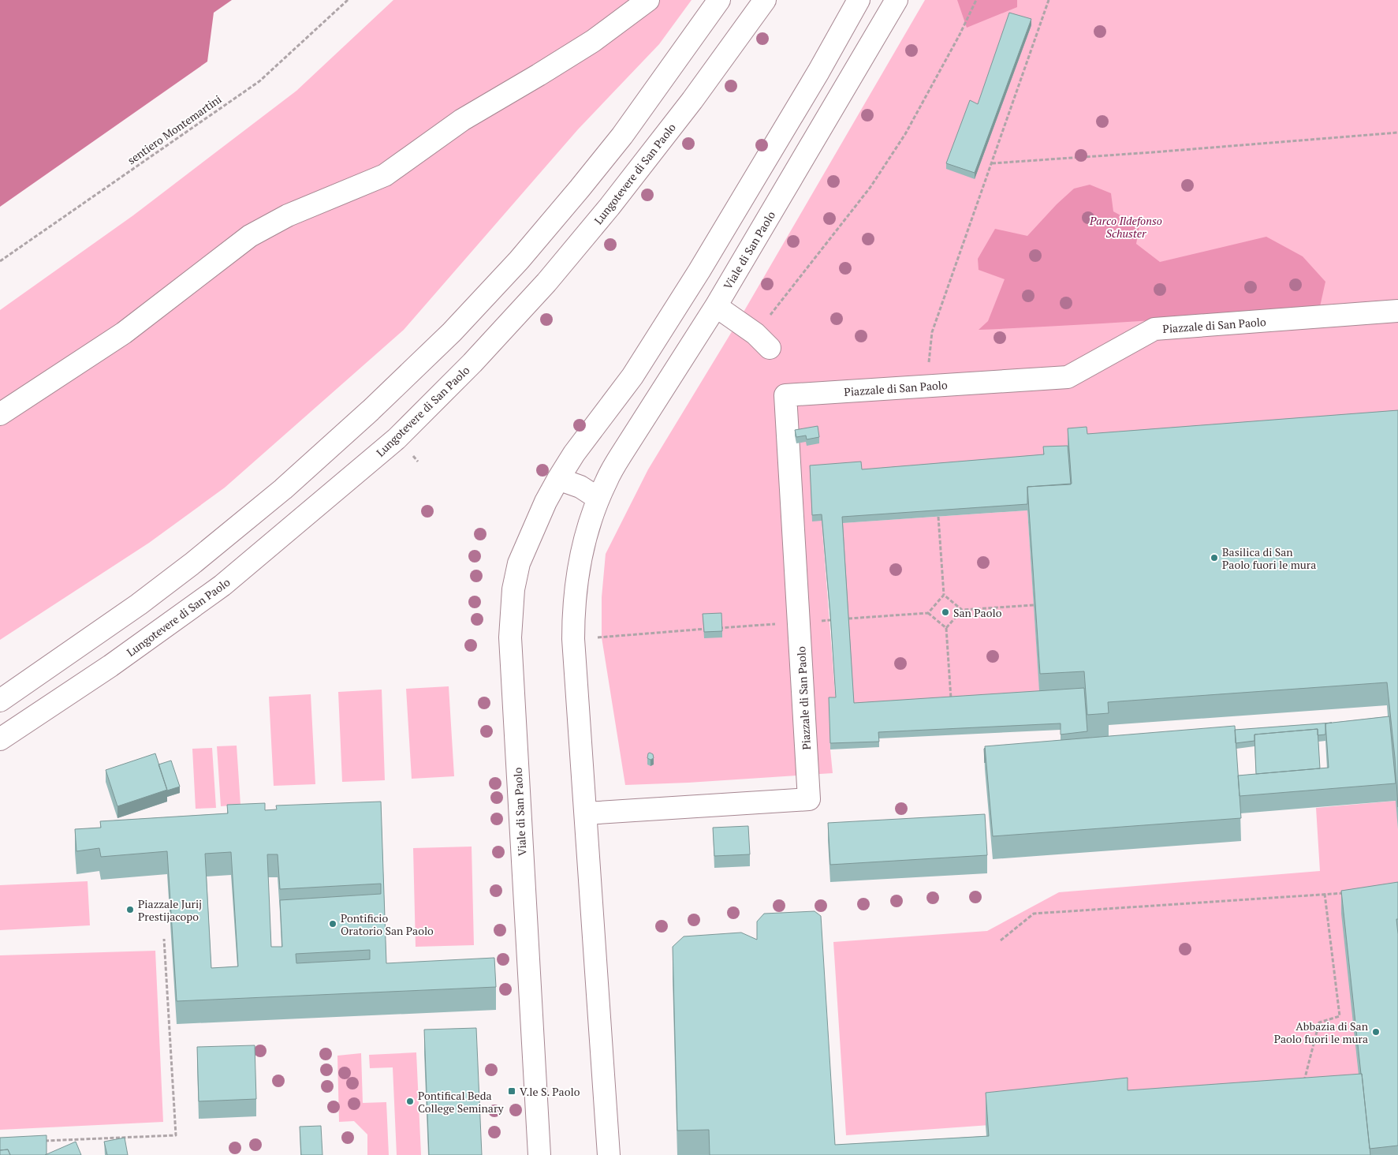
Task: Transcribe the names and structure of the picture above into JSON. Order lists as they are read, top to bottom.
{
  "streets": {
    "street": ["Lungotevere di San Paolo", "Viale di San Paolo", "Piazzale di San Paolo"],
    "path": ["sentiero Montemartini"]
  },
  "crossings": [
    ["Viale di San Paolo", "Piazzale di San Paolo"]
  ],
  "parks": ["Parco Ildefonso Schuster"],
  "places": {
    "other": [
      "Basilica di San Paolo fuori le mura",
      "San Paolo",
      "Piazzale Jurij Prestijacopo",
      "Pontificio Oratorio San Paolo",
      "Abbazia di San Paolo fuori le mura",
      "Pontifical Beda College Seminary"
    ],
    "transit": ["V.le S. Paolo"]
  }
}
